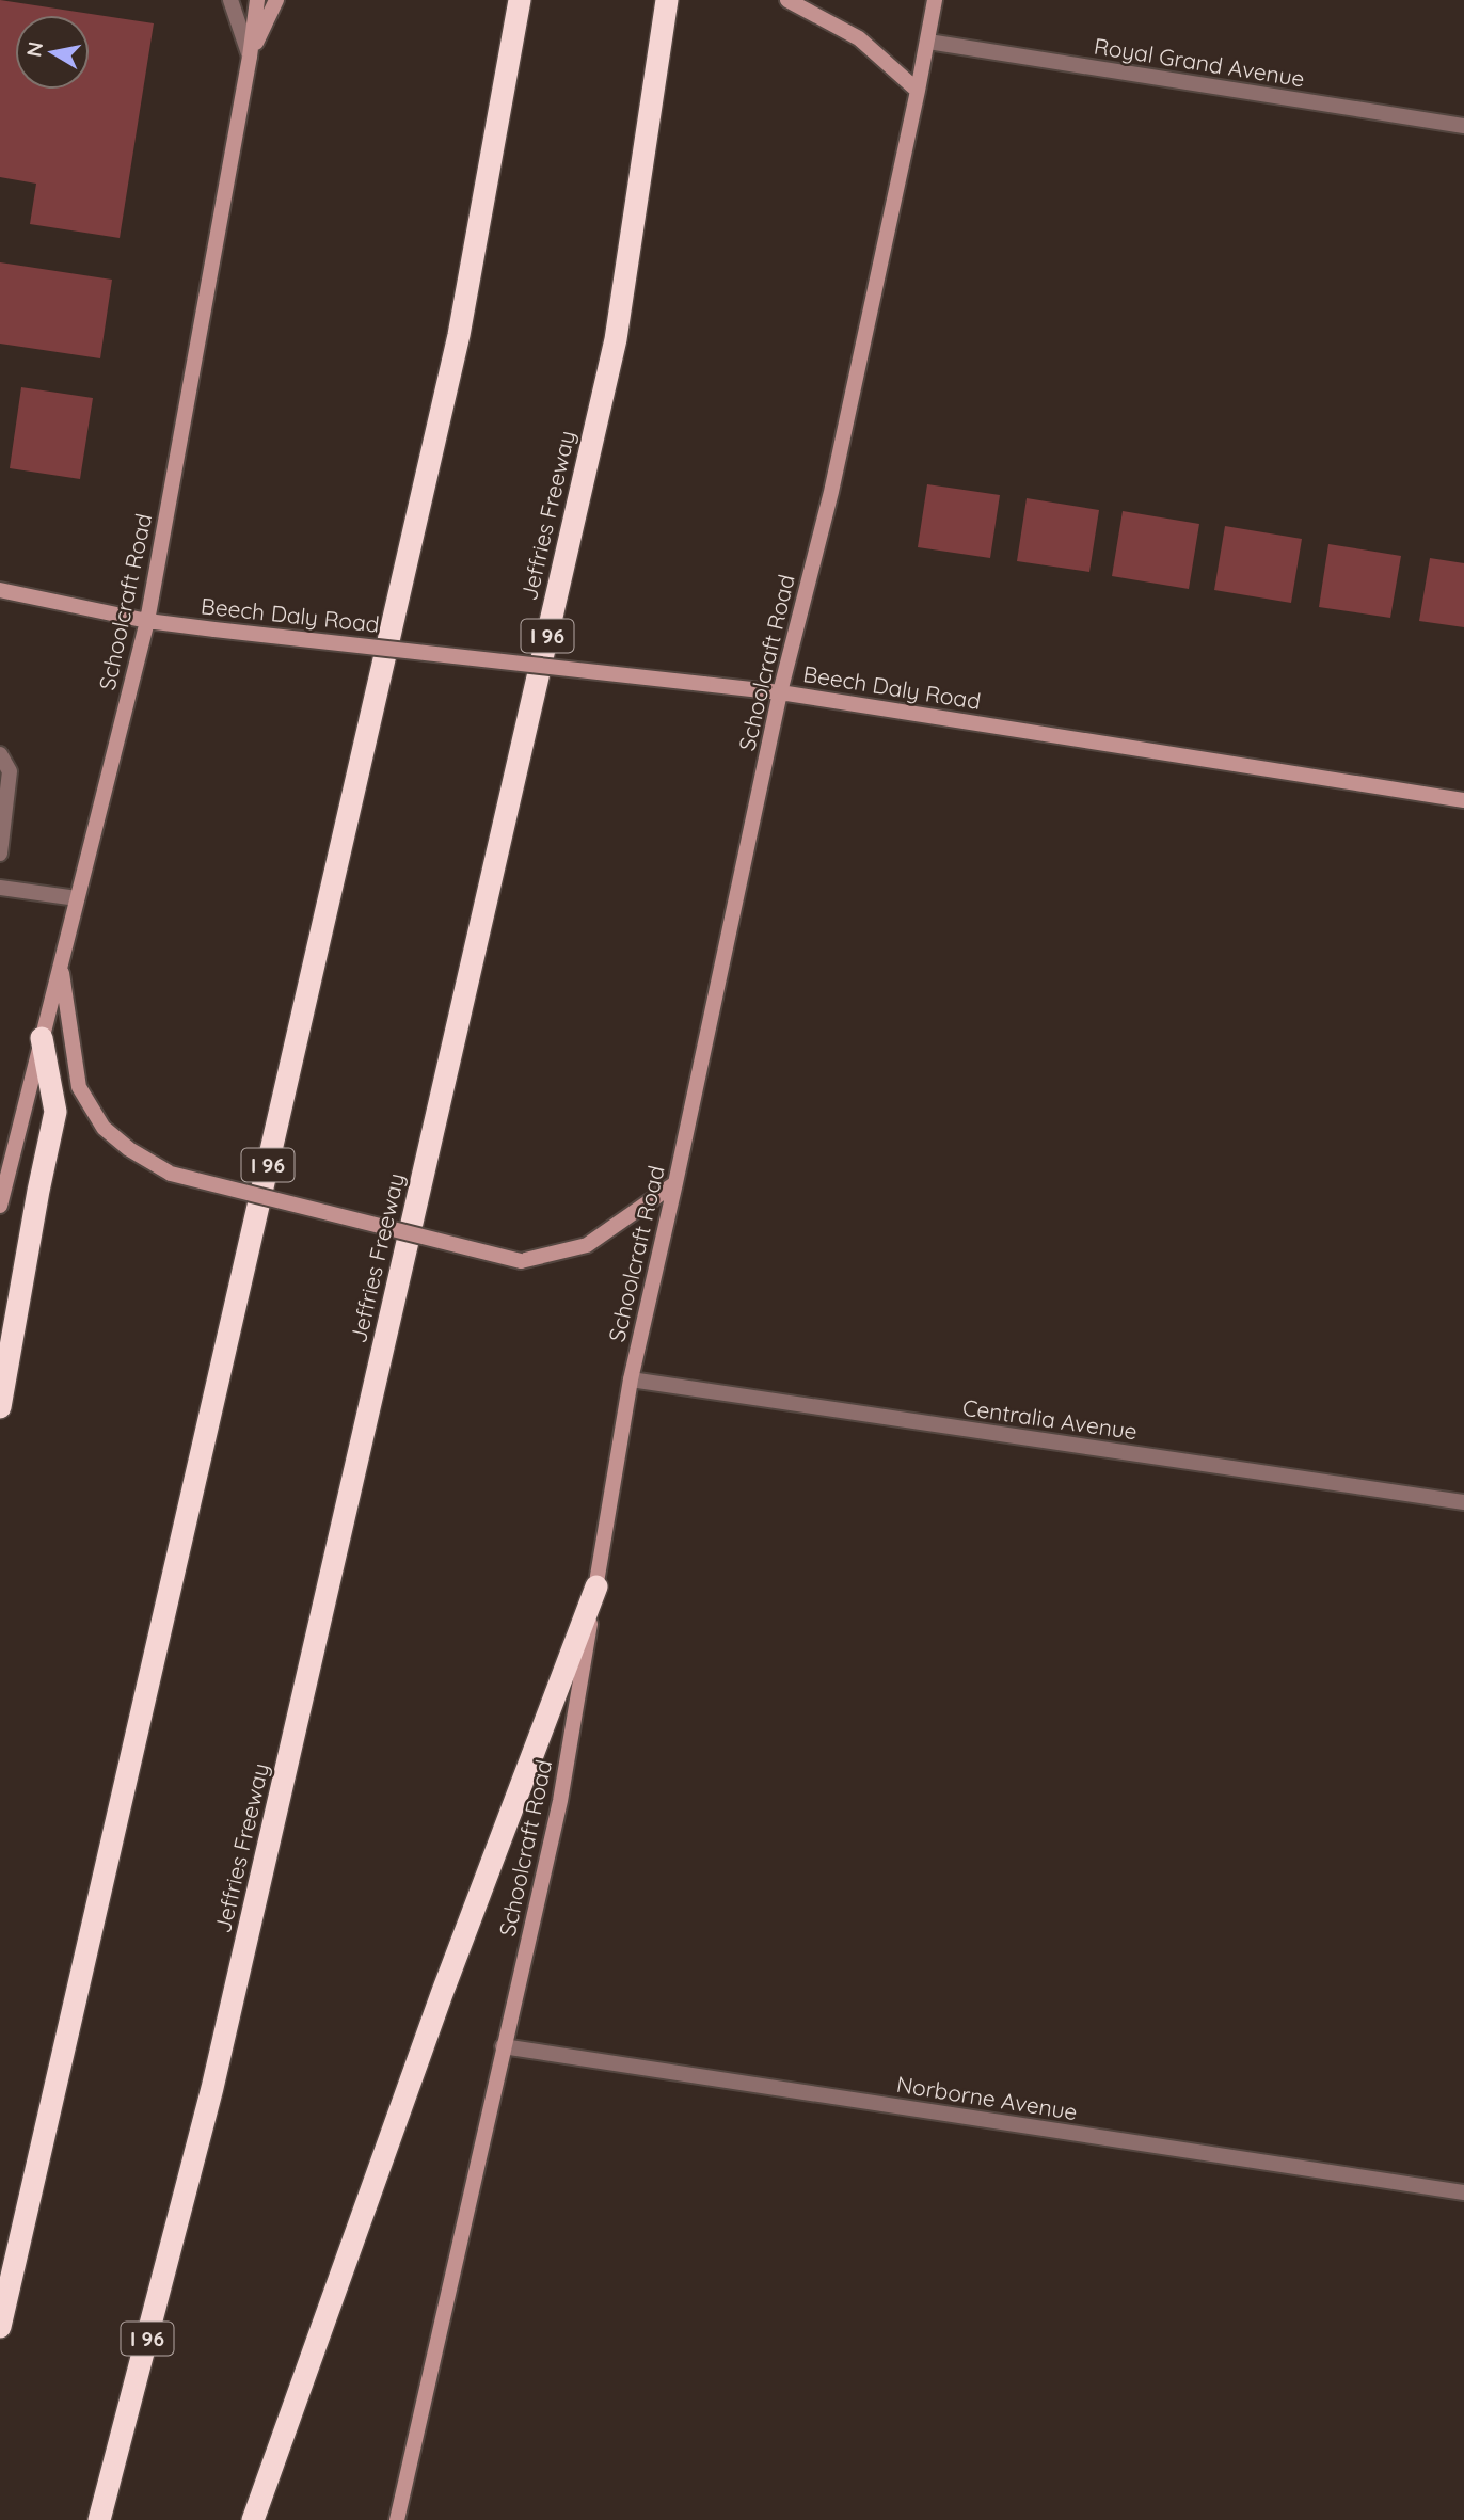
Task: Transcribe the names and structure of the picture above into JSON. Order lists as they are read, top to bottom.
{
  "streets": {
    "highway": ["Jeffries Freeway", "I 96"],
    "main road": ["Schoolcraft Road", "Beech Daly Road"],
    "street": ["Royal Grand Avenue", "Centralia Avenue", "Norborne Avenue"]
  },
  "crossings": [
    ["Royal Grand Avenue", "Schoolcraft Road"],
    ["Schoolcraft Road", "Beech Daly Road"],
    ["Schoolcraft Road", "Centralia Avenue"],
    ["Schoolcraft Road", "Norborne Avenue"]
  ],
  "north": "left"
}
